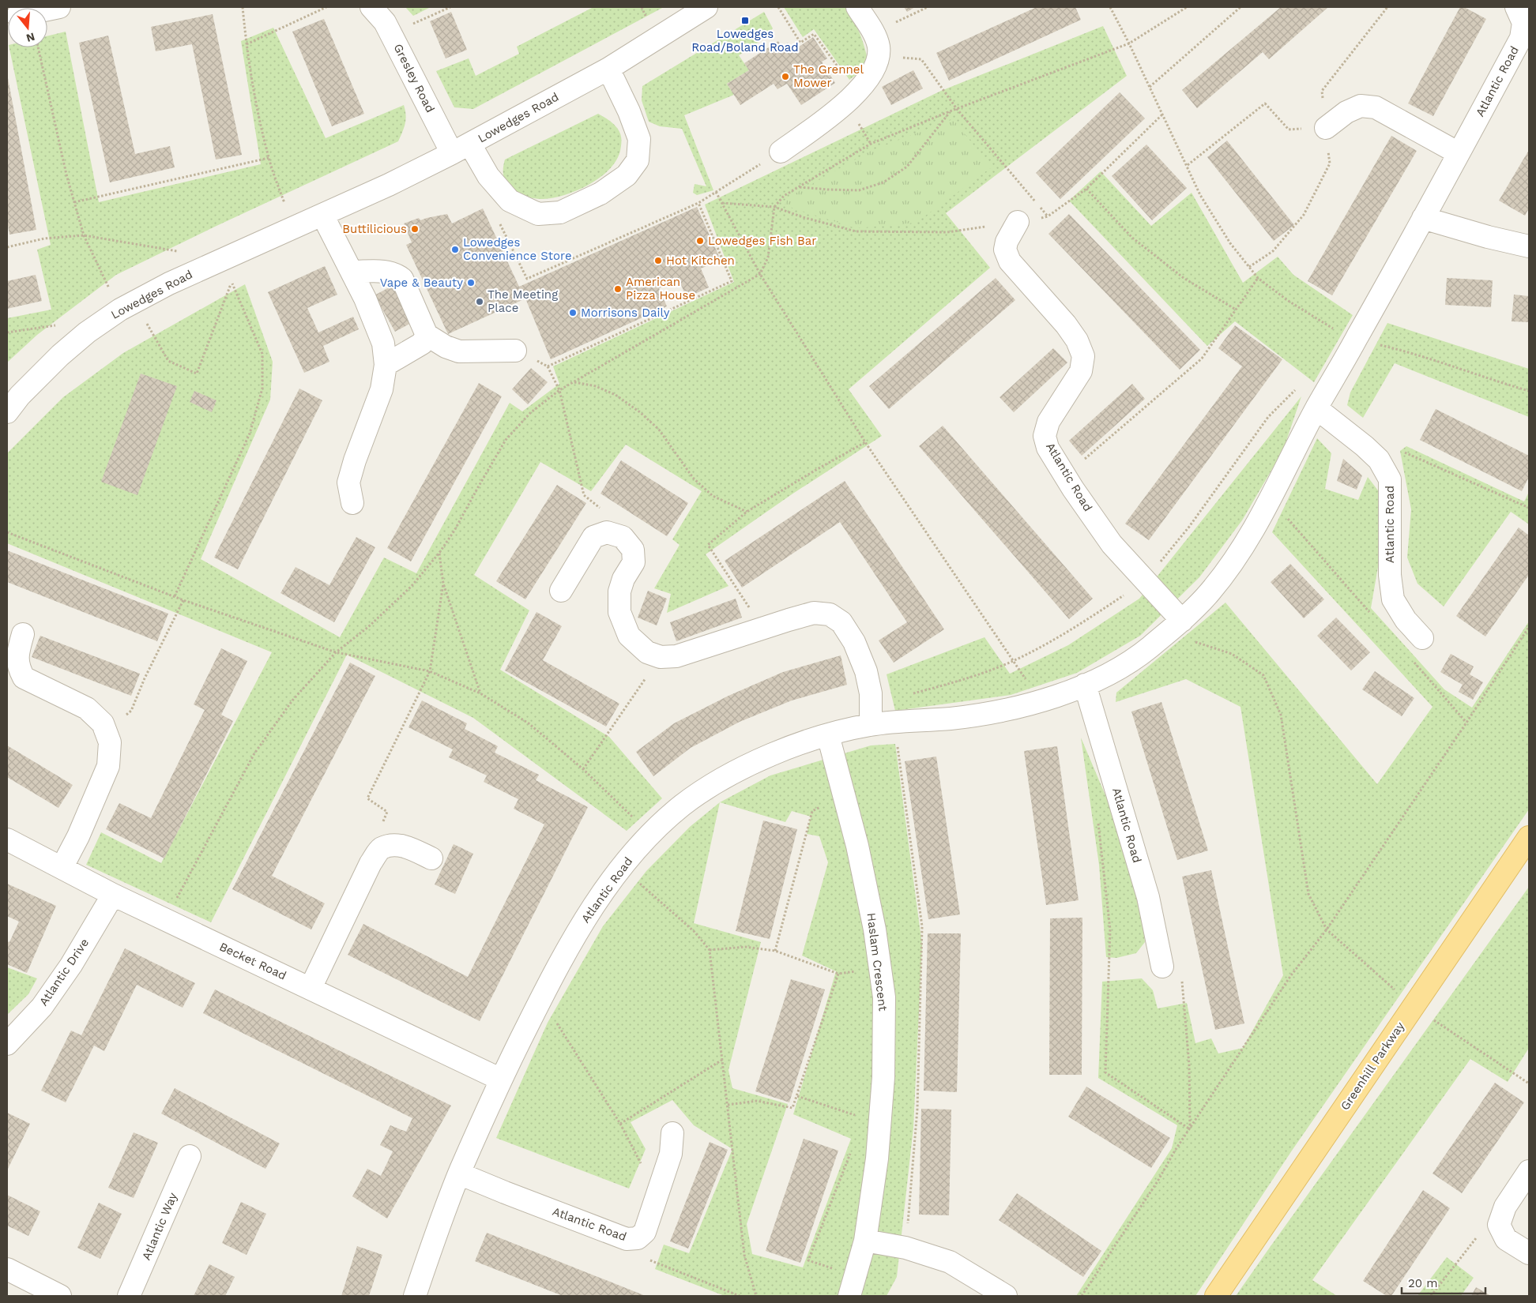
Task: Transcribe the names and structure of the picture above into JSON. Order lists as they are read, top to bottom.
{
  "streets": {
    "main road": ["Greenhill Parkway"],
    "street": [
      "Gresley Road",
      "Atlantic Road",
      "Lowedges Road",
      "Becket Road",
      "Haslam Crescent",
      "Atlantic Drive",
      "Atlantic Way"
    ]
  },
  "crossings": [
    ["Gresley Road", "Lowedges Road"],
    ["Atlantic Road", "Becket Road"],
    ["Atlantic Road", "Haslam Crescent"],
    ["Becket Road", "Atlantic Drive"]
  ],
  "places": {
    "transit": ["Lowedges Road/Boland Road"],
    "other": [
      "The Grennel Mower",
      "Buttilicious",
      "Lowedges Fish Bar",
      "Lowedges Convenience Store",
      "Hot Kitchen",
      "Vape & Beauty",
      "American Pizza House",
      "The Meeting Place",
      "Morrisons Daily"
    ]
  },
  "scale_bar": "20 m",
  "north": "bottom"
}
